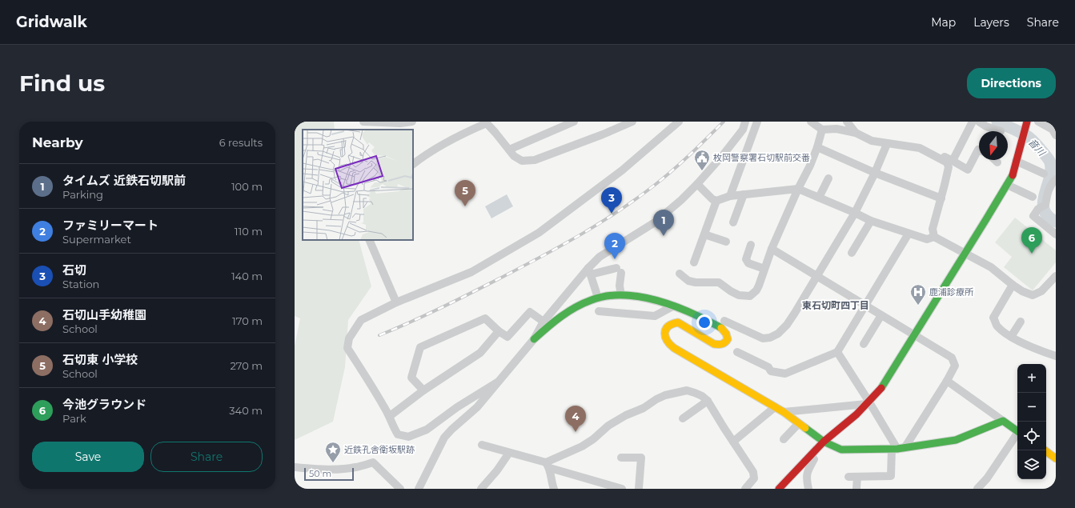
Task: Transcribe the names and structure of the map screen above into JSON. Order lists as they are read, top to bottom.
{
  "districts": ["東石切町四丁目"],
  "water": ["音川"],
  "places": {
    "public building": ["枚岡警察署石切駅前交番"],
    "hospital": ["鹿浦診療所"],
    "place": ["近鉄孔舎衛坂駅跡"]
  },
  "scale_bar": "50 m",
  "north": "bottom",
  "page": {
    "header": "Gridwalk",
    "nav": ["Map", "Layers", "Share"],
    "buttons": [
      "Directions",
      ["Save", "Share"]
    ],
    "title": "Find us",
    "heading": ["Nearby", "6 results"],
    "list": [
      {
        "mark": "1",
        "name": "タイムズ 近鉄石切駅前",
        "note": "Parking",
        "value": "100 m"
      },
      {
        "mark": "2",
        "name": "ファミリーマート",
        "note": "Supermarket",
        "value": "110 m"
      },
      {
        "mark": "3",
        "name": "石切",
        "note": "Station",
        "value": "140 m"
      },
      {
        "mark": "4",
        "name": "石切山手幼稚園",
        "note": "School",
        "value": "170 m"
      },
      {
        "mark": "5",
        "name": "石切東 小学校",
        "note": "School",
        "value": "270 m"
      },
      {
        "mark": "6",
        "name": "今池グラウンド",
        "note": "Park",
        "value": "340 m"
      }
    ],
    "pins": [
      "5",
      "3",
      "1",
      "6",
      "2",
      "4"
    ],
    "map_buttons": ["+", "−"],
    "scale": "50 m"
  }
}
